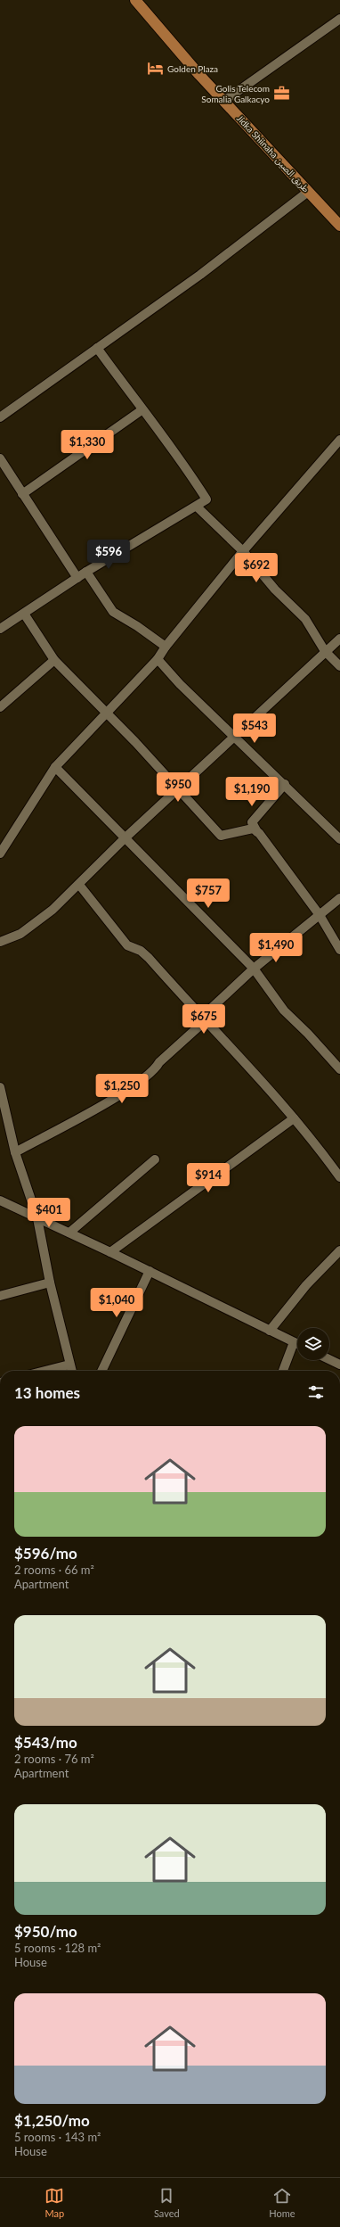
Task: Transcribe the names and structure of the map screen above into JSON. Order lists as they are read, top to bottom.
{
  "streets": {
    "main road": ["Jidka Shiinaha طريق الصين"]
  },
  "places": {
    "hotel": ["Golden Plaza"],
    "office": ["Golis Telecom Somalia Galkacyo"]
  },
  "page": {
    "price": [
      "$1,330",
      "$596",
      "$692",
      "$543",
      "$950",
      "$1,190",
      "$757",
      "$1,490",
      "$675",
      "$1,250",
      "$914",
      "$401",
      "$1,040"
    ],
    "heading": "13 homes",
    "list": [
      {
        "name": "$596/mo",
        "note": "2 rooms · 66 m² · Apartment"
      },
      {
        "name": "$543/mo",
        "note": "2 rooms · 76 m² · Apartment"
      },
      {
        "name": "$950/mo",
        "note": "5 rooms · 128 m² · House"
      },
      {
        "name": "$1,250/mo",
        "note": "5 rooms · 143 m² · House"
      }
    ],
    "tabs": ["Map", "Saved", "Home"]
  }
}
